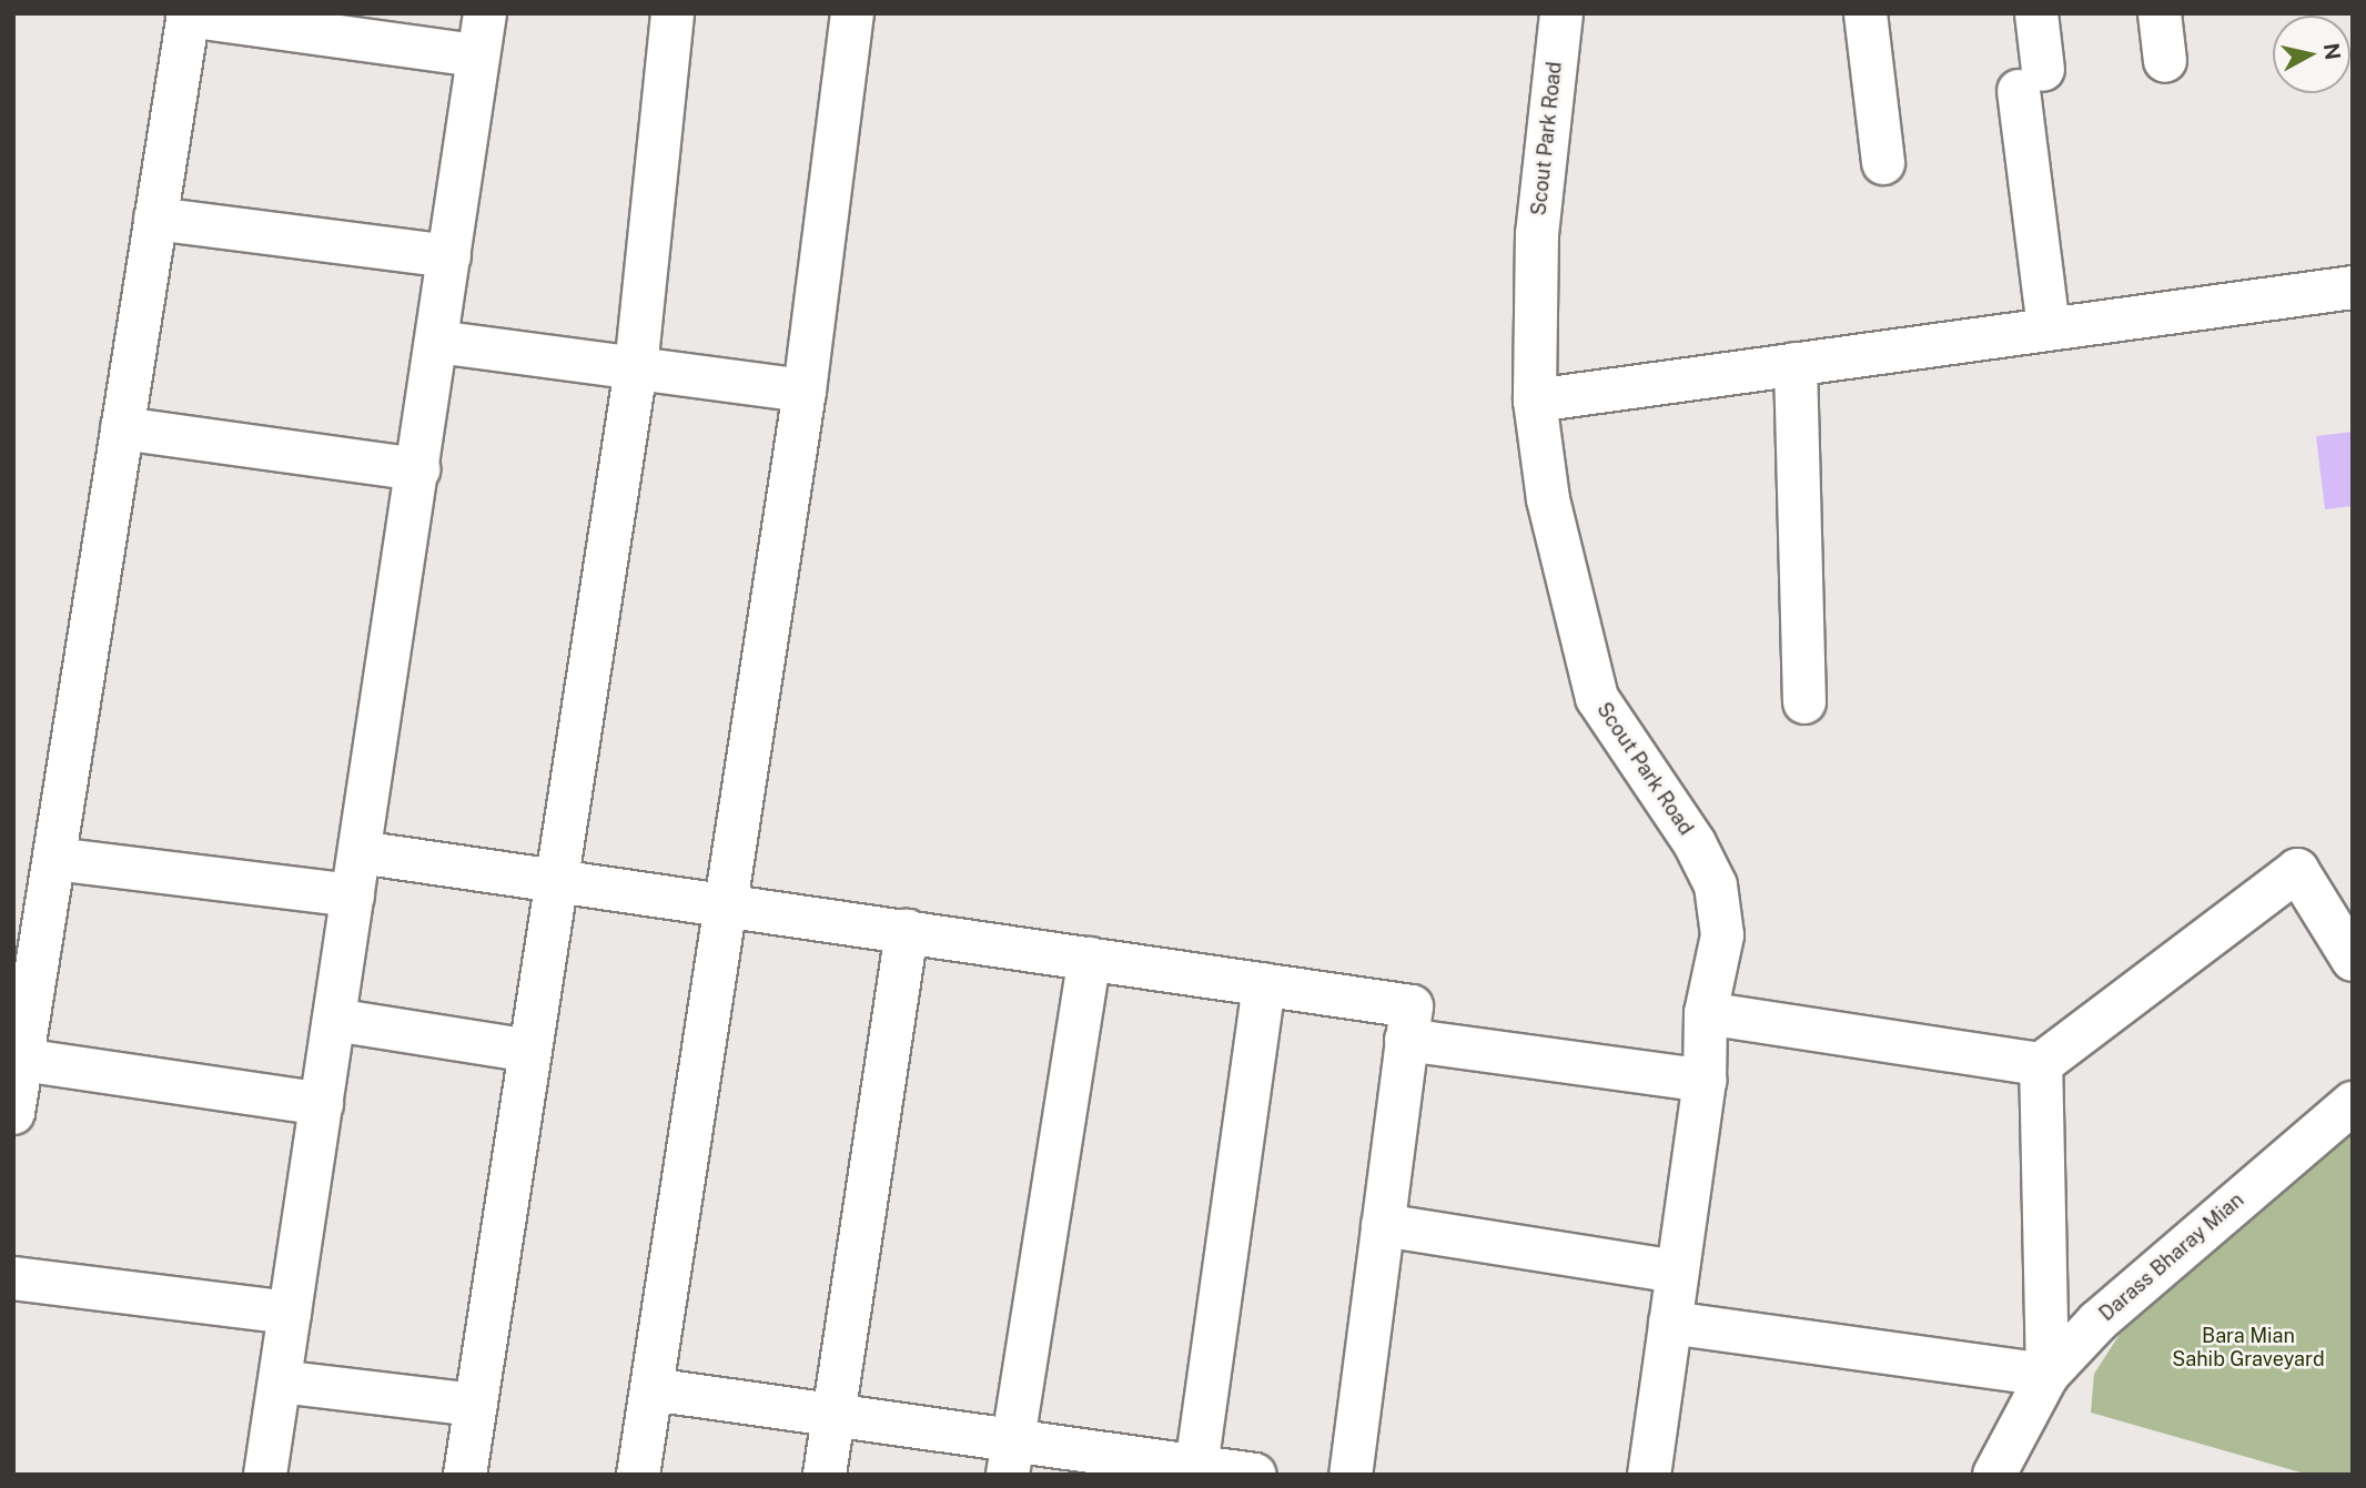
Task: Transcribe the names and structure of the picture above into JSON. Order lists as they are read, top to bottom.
{
  "streets": {
    "street": ["Scout Park Road", "Darass Bharay Mian"]
  },
  "parks": ["Bara Mian Sahib Graveyard"],
  "north": "right"
}
